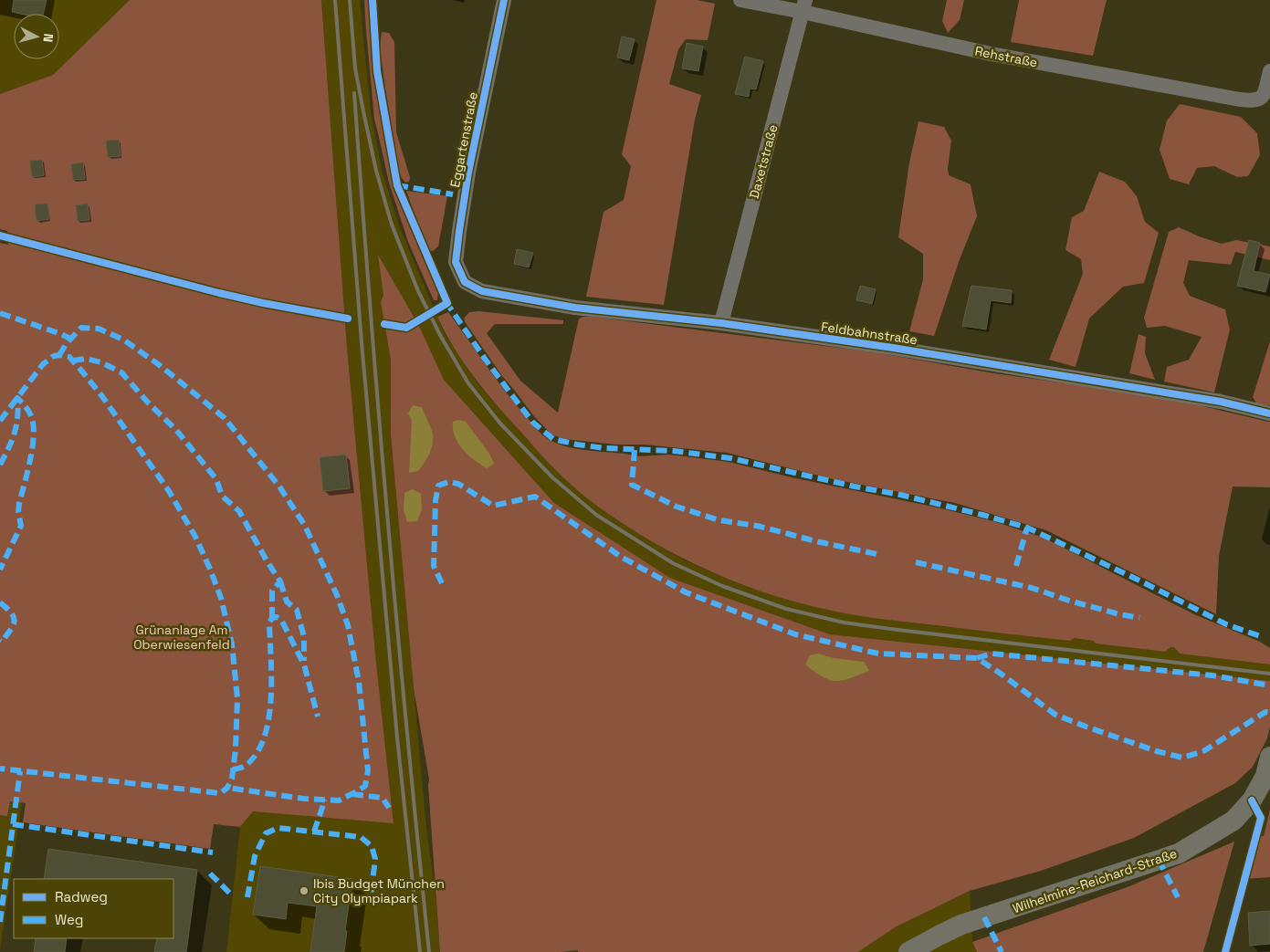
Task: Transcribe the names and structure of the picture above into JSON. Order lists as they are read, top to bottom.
{
  "streets": {
    "street": [
      "Rehstraße",
      "Eggartenstraße",
      "Daxetstraße",
      "Feldbahnstraße",
      "Wilhelmine-Reichard-Straße"
    ]
  },
  "crossings": [
    ["Rehstraße", "Daxetstraße"],
    ["Eggartenstraße", "Feldbahnstraße"],
    ["Daxetstraße", "Feldbahnstraße"]
  ],
  "parks": ["Grünanlage Am Oberwiesenfeld"],
  "places": ["Ibis Budget München City Olympiapark"],
  "legend": ["Radweg", "Weg"],
  "north": "right"
}
